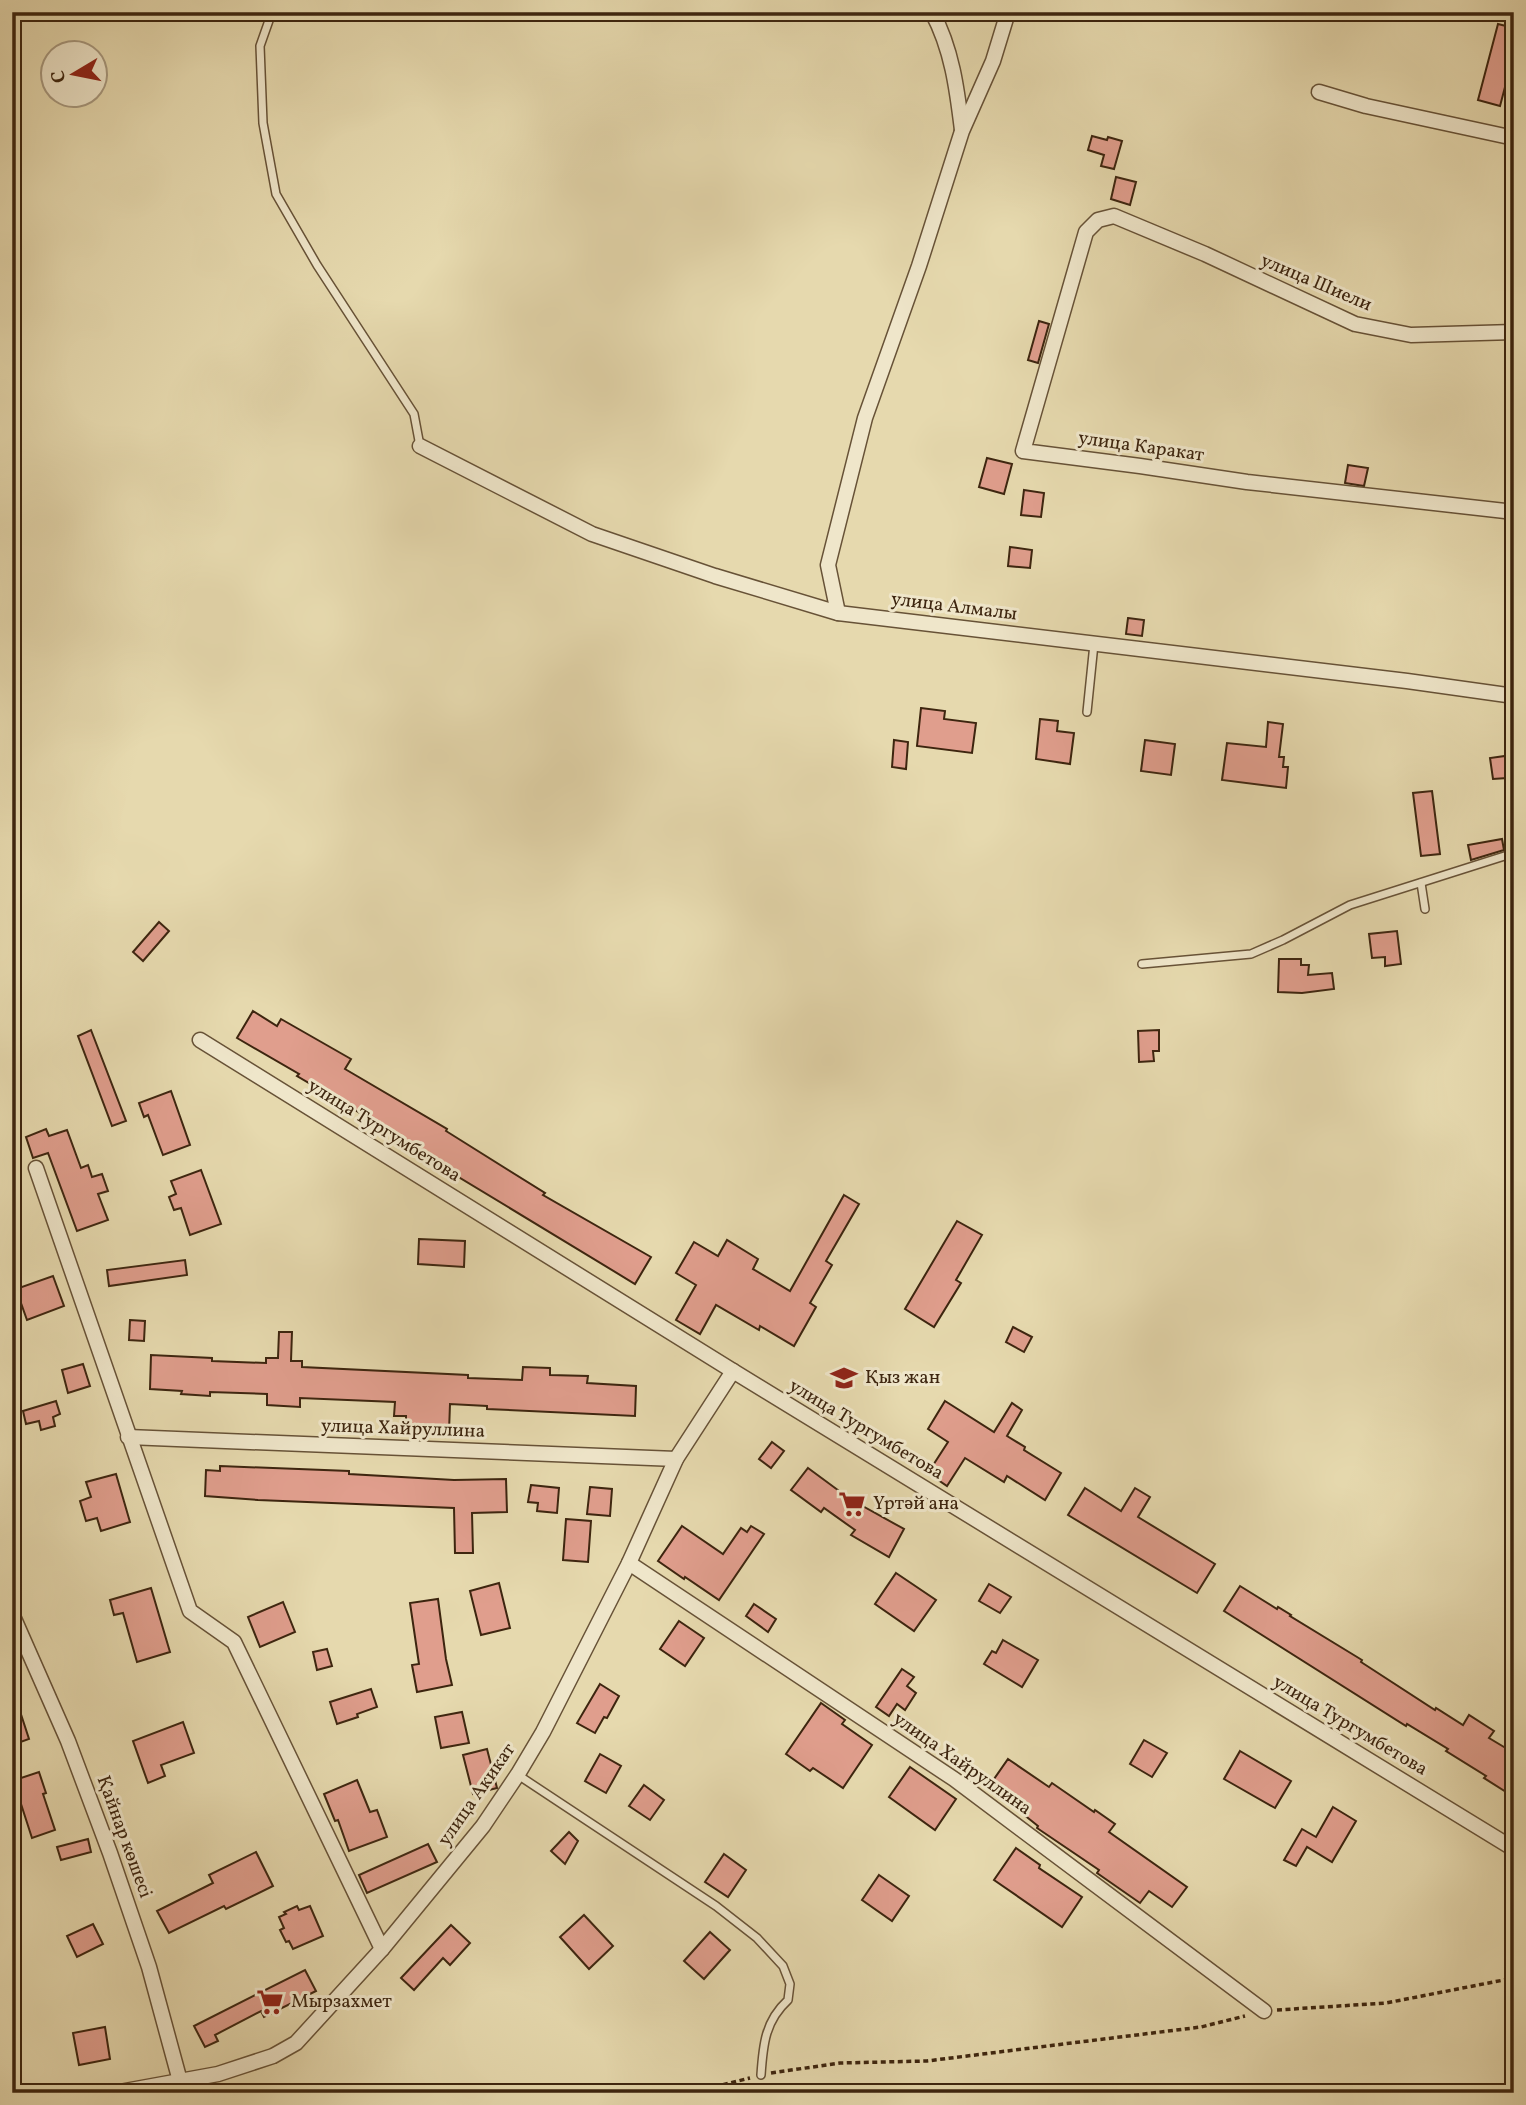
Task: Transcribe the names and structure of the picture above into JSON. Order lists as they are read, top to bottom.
{
  "streets": {
    "street": [
      "улица Шиели",
      "улица Каракат",
      "улица Алмалы",
      "улица Тургумбетова",
      "улица Хайруллина",
      "улица Акикат",
      "Қайнар көшесі"
    ]
  },
  "crossings": [
    ["улица Шиели", "улица Каракат"],
    ["улица Тургумбетова", "улица Акикат"],
    ["улица Хайруллина", "улица Акикат"],
    ["улица Акикат", "Қайнар көшесі"]
  ],
  "places": {
    "school or university": ["Қыз жан"],
    "supermarket": ["Үртәй ана", "Мырзахмет"]
  },
  "north": "left"
}
